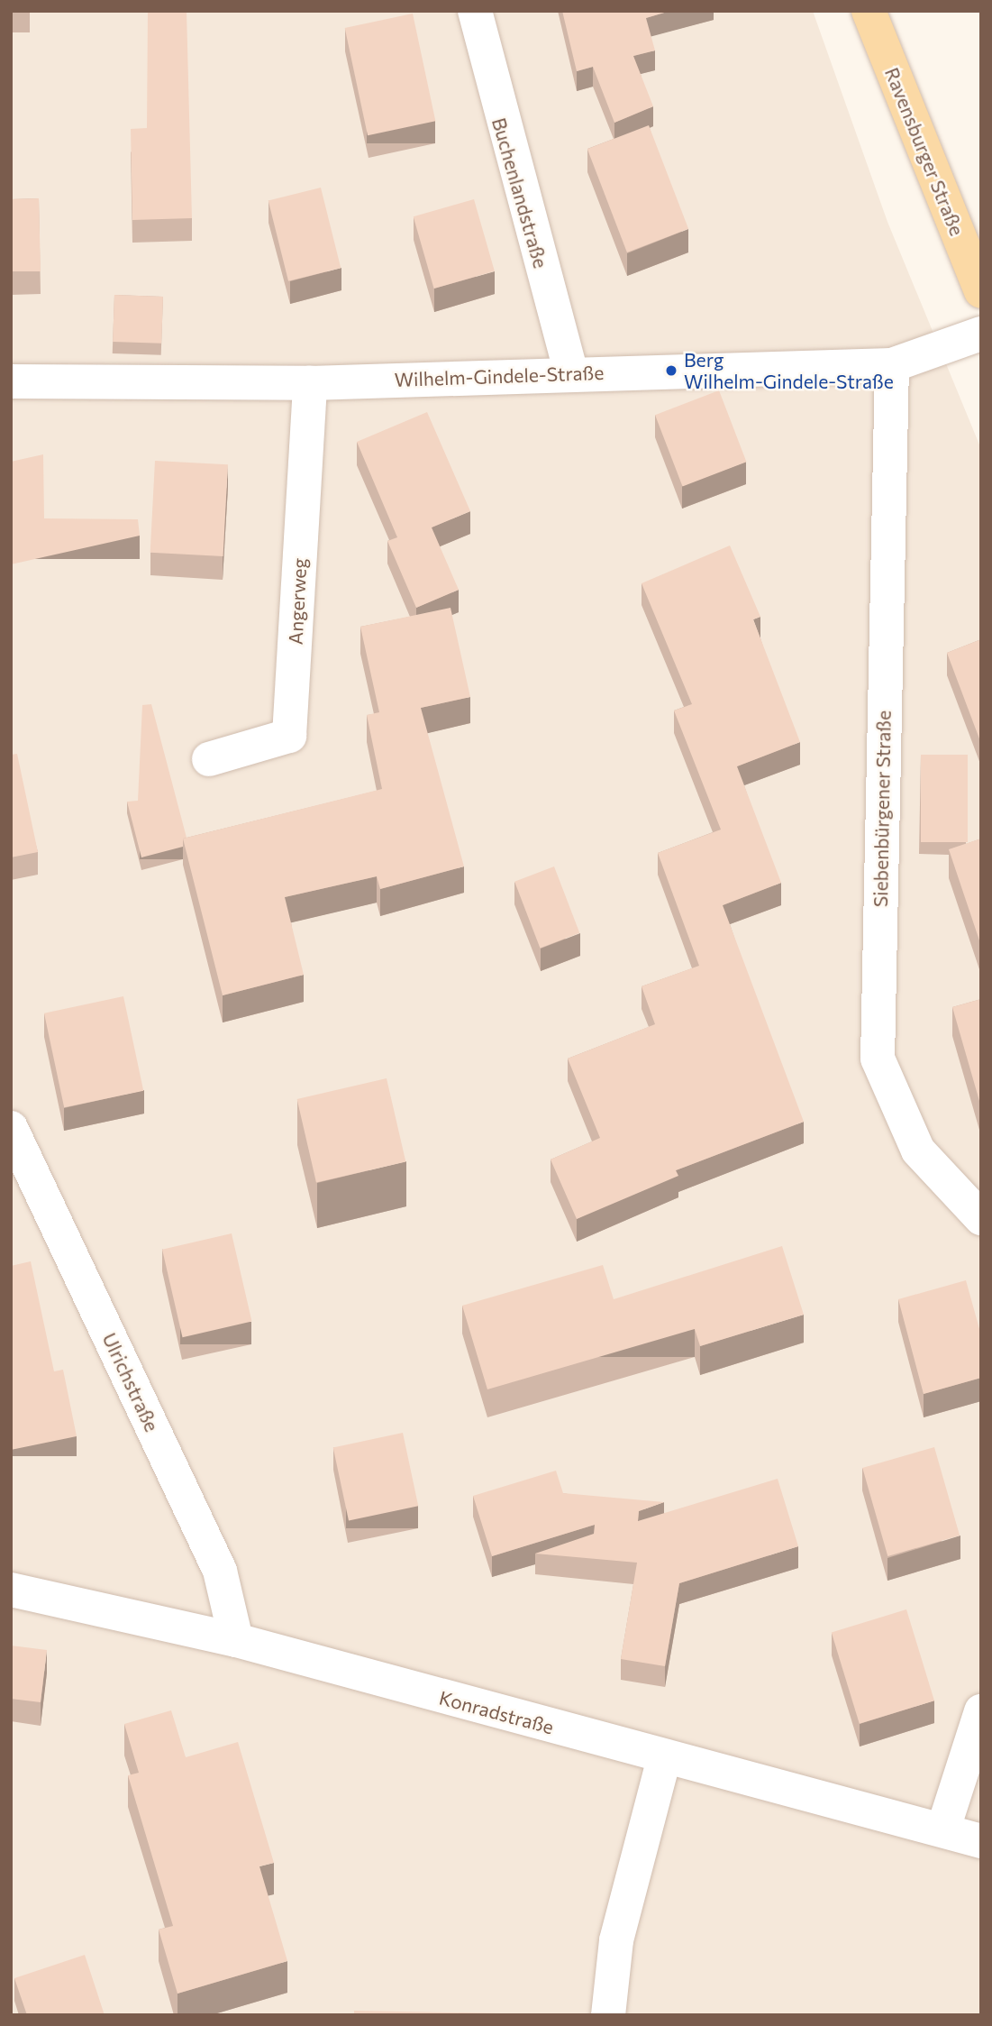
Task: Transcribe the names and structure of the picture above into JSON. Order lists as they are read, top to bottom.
{
  "streets": {
    "main road": ["Ravensburger Straße"],
    "street": [
      "Buchenlandstraße",
      "Wilhelm-Gindele-Straße",
      "Angerweg",
      "Siebenbürgener Straße",
      "Ulrichstraße",
      "Konradstraße"
    ]
  },
  "crossings": [
    ["Buchenlandstraße", "Wilhelm-Gindele-Straße"],
    ["Wilhelm-Gindele-Straße", "Angerweg"],
    ["Wilhelm-Gindele-Straße", "Siebenbürgener Straße"],
    ["Ulrichstraße", "Konradstraße"]
  ],
  "places": ["Berg Wilhelm-Gindele-Straße"]
}
